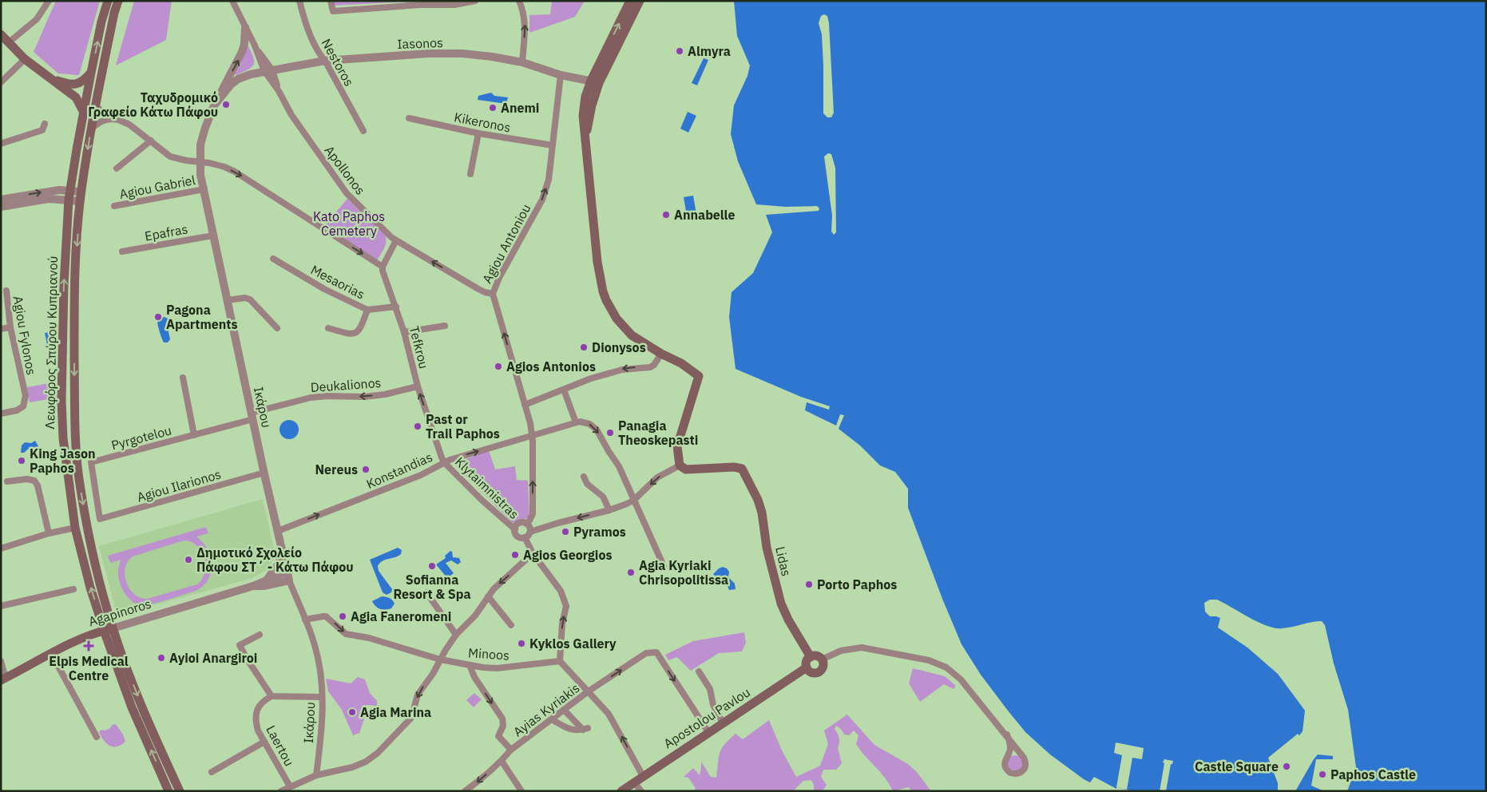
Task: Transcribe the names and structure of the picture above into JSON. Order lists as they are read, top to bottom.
{
  "streets": {
    "main road": [
      "Λεωφόρος Σπύρου Κυπριανού",
      "Lidas",
      "Agapinoros",
      "Apostolou Pavlou"
    ],
    "street": [
      "Iasonos",
      "Nestoros",
      "Kikeronos",
      "Apollonos",
      "Agiou Gabriel",
      "Epafras",
      "Agiou Antoniou",
      "Mesaorias",
      "Agiou Fylonos",
      "Tefkrou",
      "Deukalionos",
      "Ικάρου",
      "Pyrgotelou",
      "Konstandias",
      "Agiou Ilarionos",
      "Klytaimnistras",
      "Minoos",
      "Ayias Kyriakis",
      "Laertou"
    ]
  },
  "crossings": [
    ["Iasonos", "Nestoros"],
    ["Iasonos", "Apollonos"],
    ["Iasonos", "Agiou Antoniou"],
    ["Iasonos", "Ικάρου"],
    ["Kikeronos", "Agiou Antoniou"],
    ["Apollonos", "Agiou Antoniou"],
    ["Apollonos", "Ικάρου"],
    ["Agiou Gabriel", "Ικάρου"],
    ["Epafras", "Ικάρου"],
    ["Agiou Antoniou", "Konstandias"],
    ["Agiou Antoniou", "Klytaimnistras"],
    ["Mesaorias", "Tefkrou"],
    ["Λεωφόρος Σπύρου Κυπριανού", "Agapinoros"],
    ["Tefkrou", "Deukalionos"],
    ["Tefkrou", "Konstandias"],
    ["Tefkrou", "Klytaimnistras"],
    ["Deukalionos", "Ικάρου"],
    ["Deukalionos", "Pyrgotelou"],
    ["Ικάρου", "Pyrgotelou"],
    ["Ικάρου", "Konstandias"],
    ["Ικάρου", "Agiou Ilarionos"],
    ["Ικάρου", "Agapinoros"],
    ["Ικάρου", "Minoos"],
    ["Pyrgotelou", "Agiou Ilarionos"],
    ["Konstandias", "Klytaimnistras"],
    ["Lidas", "Apostolou Pavlou"],
    ["Ayias Kyriakis", "Apostolou Pavlou"]
  ],
  "one_way": [
    "Agiou Antoniou",
    "Tefkrou",
    "Deukalionos",
    "Konstandias",
    "Minoos"
  ],
  "parks": ["Kato Paphos Cemetery"],
  "places": {
    "other": [
      "Almyra",
      "Ταχυδρομικό Γραφείο Κάτω Πάφου",
      "Anemi",
      "Annabelle",
      "Pagona Apartments",
      "Dionysos",
      "Agios Antonios",
      "Past or Trail Paphos",
      "Panagia Theoskepasti",
      "King Jason Paphos",
      "Nereus",
      "Pyramos",
      "Agios Georgios",
      "Δημοτικό Σχολείο Πάφου ΣΤ΄ - Κάτω Πάφου",
      "Sofianna Resort & Spa",
      "Agia Kyriaki Chrisopolitissa",
      "Porto Paphos",
      "Agia Faneromeni",
      "Kyklos Gallery",
      "Ayioi Anargiroi",
      "Agia Marina",
      "Castle Square",
      "Paphos Castle"
    ],
    "health": ["Elpis Medical Centre"]
  }
}
